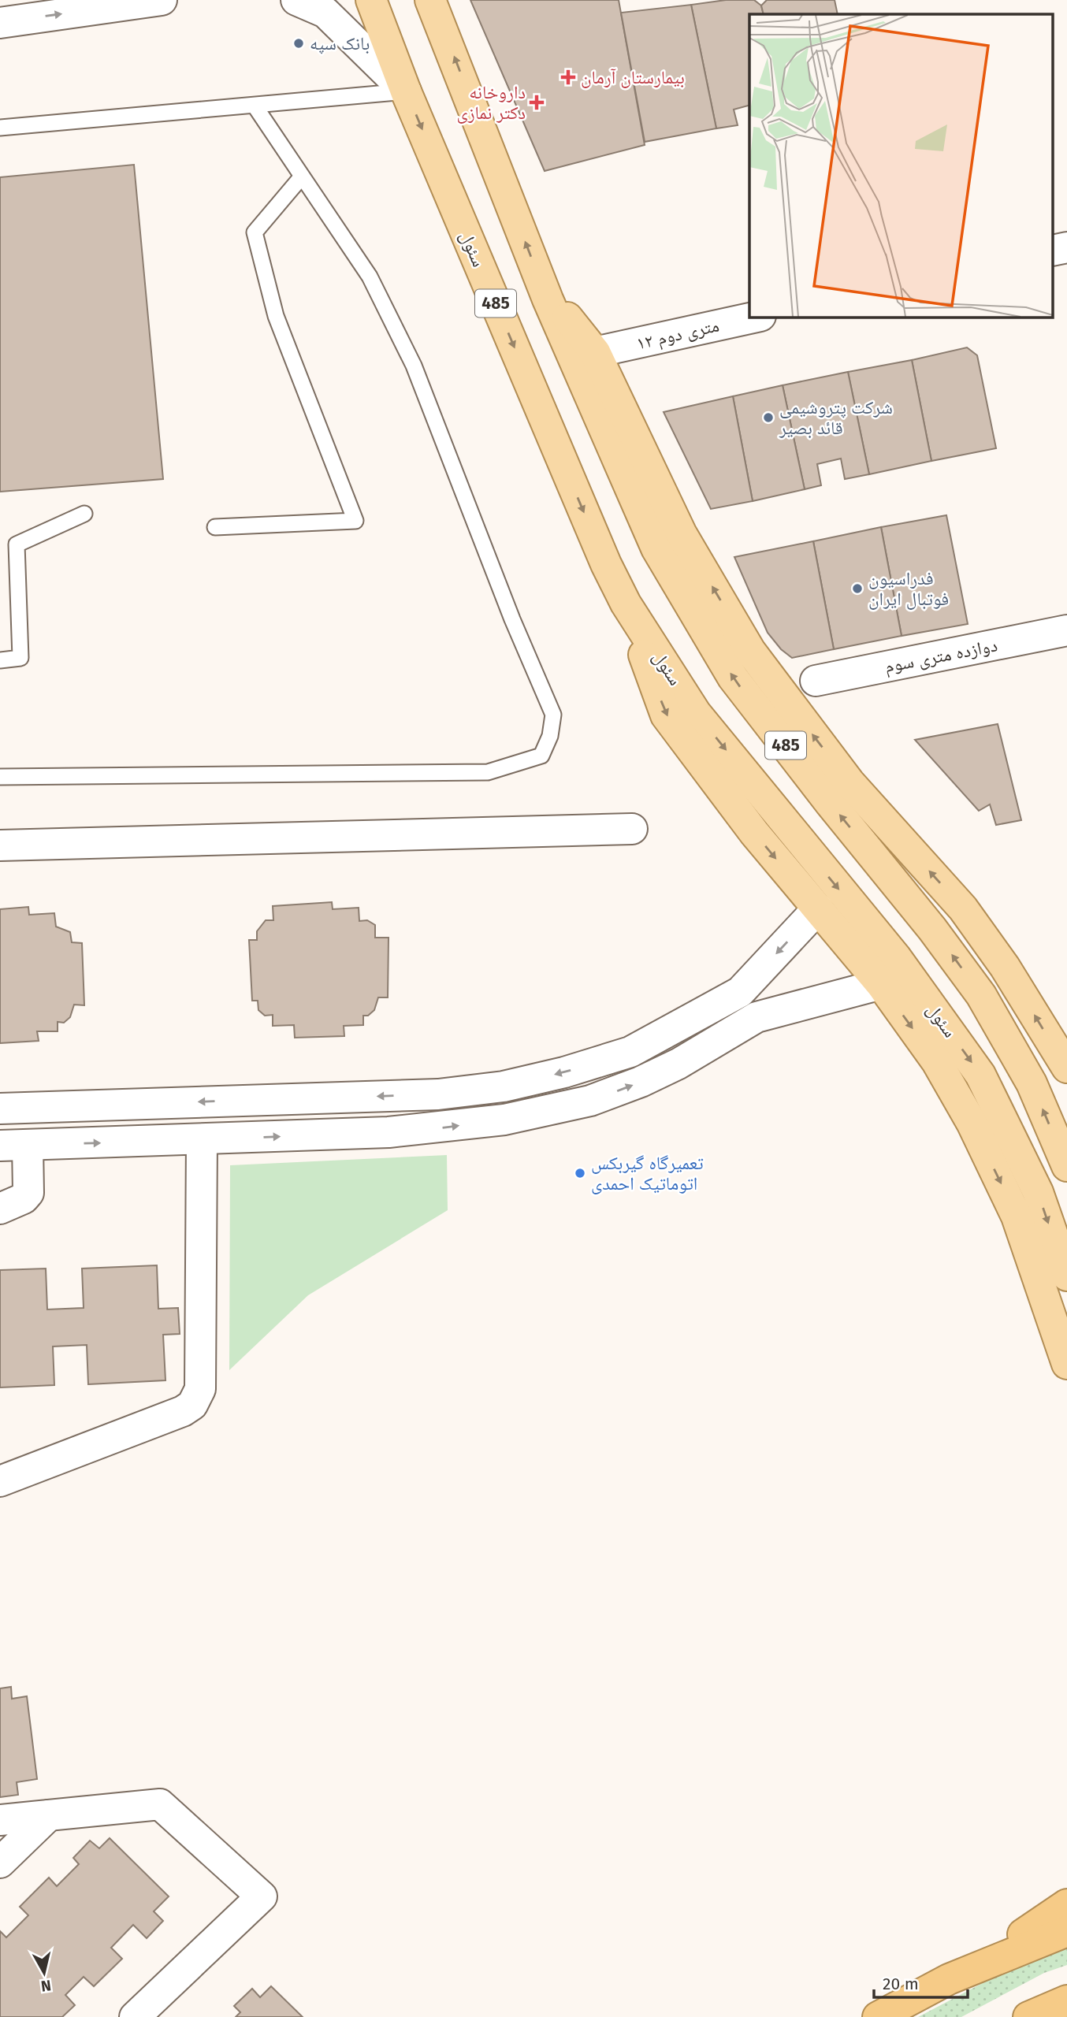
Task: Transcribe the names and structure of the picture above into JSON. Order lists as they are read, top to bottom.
{
  "streets": {
    "main road": ["سئول", "485"],
    "street": ["۱۲ متری دوم", "دوازده متری سوم"]
  },
  "places": {
    "other": [
      "بانک سپه",
      "شرکت پتروشیمی قائد بصیر",
      "فدراسیون فوتبال ایران",
      "تعمیرگاه گیربکس اتوماتیک احمدی"
    ],
    "health": ["بیمارستان آرمان", "داروخانه دکتر نمازی"]
  },
  "scale_bar": "20 m",
  "north": "bottom"
}
